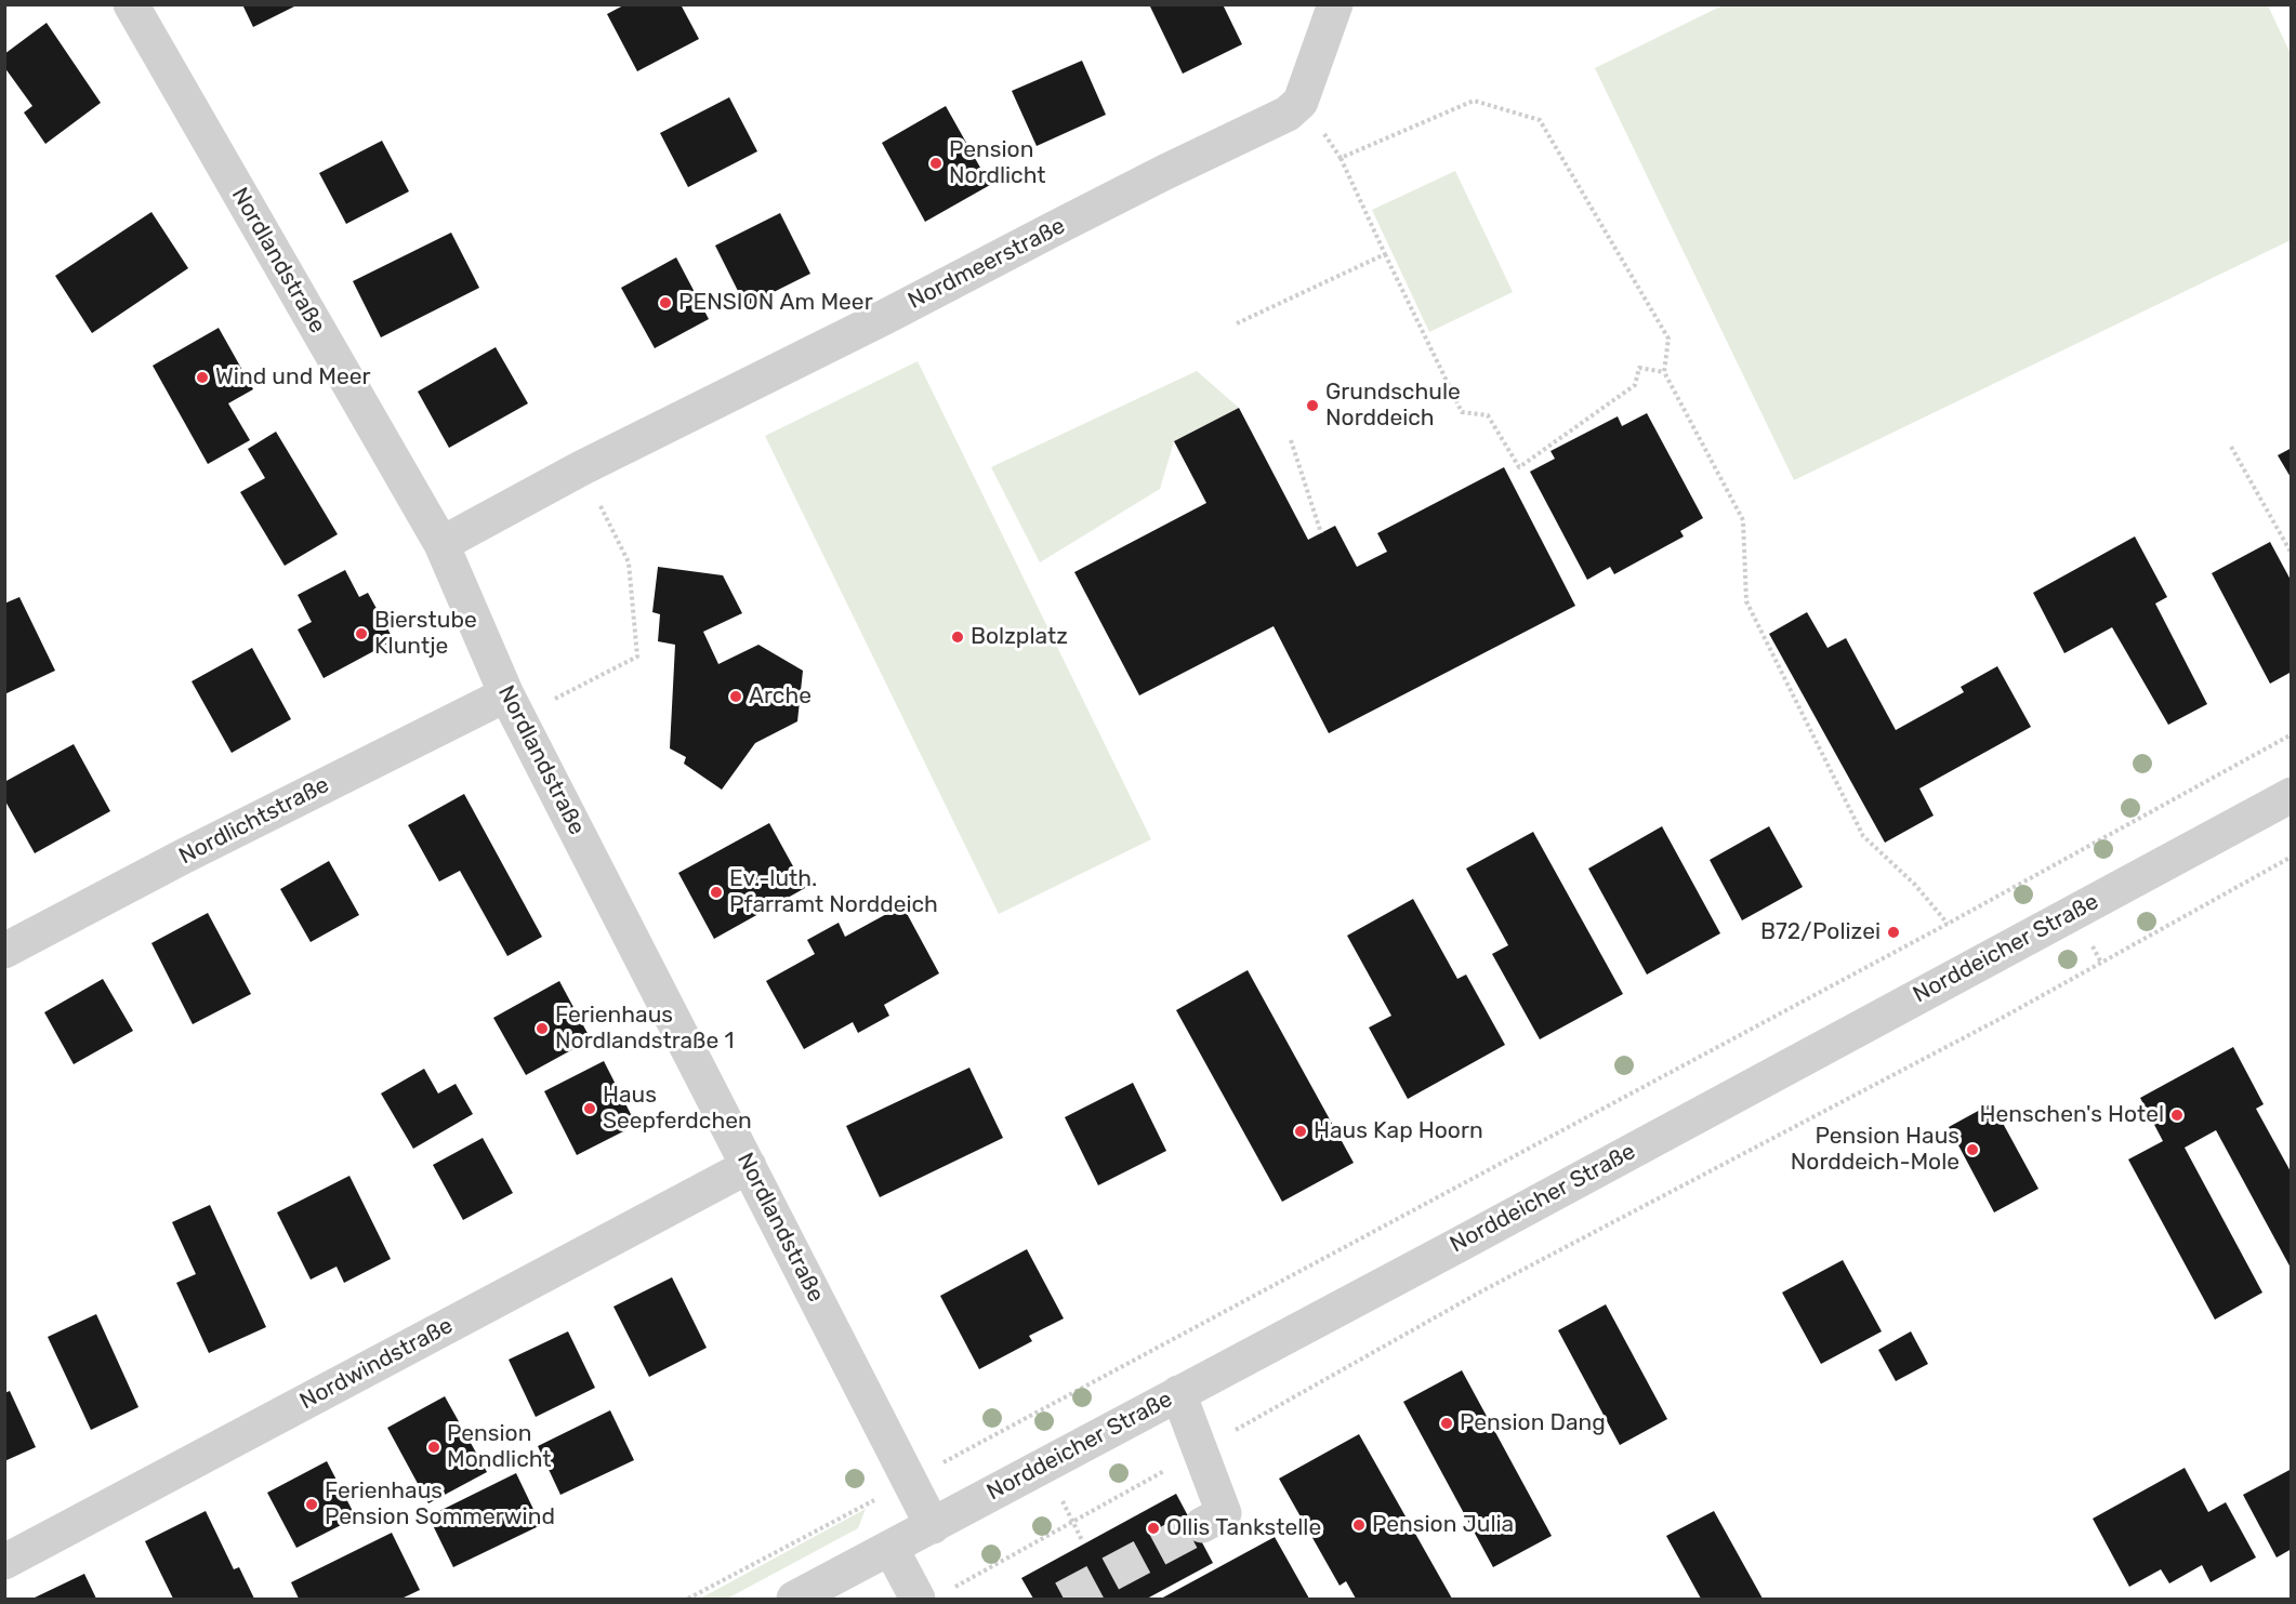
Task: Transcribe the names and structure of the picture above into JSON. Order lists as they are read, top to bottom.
{
  "streets": {
    "street": [
      "Nordlandstraße",
      "Nordmeerstraße",
      "Nordlichtstraße",
      "Norddeicher Straße",
      "Nordwindstraße"
    ]
  },
  "crossings": [
    ["Nordlandstraße", "Nordmeerstraße"],
    ["Nordlandstraße", "Nordlichtstraße"],
    ["Nordlandstraße", "Norddeicher Straße"],
    ["Nordlandstraße", "Nordwindstraße"]
  ],
  "places": [
    "Pension Nordlicht",
    "PENSION Am Meer",
    "Wind und Meer",
    "Grundschule Norddeich",
    "Bierstube Kluntje",
    "Bolzplatz",
    "Arche",
    "Ev.-luth. Pfarramt Norddeich",
    "B72/Polizei",
    "Ferienhaus Nordlandstraße 1",
    "Haus Seepferdchen",
    "Henschen's Hotel",
    "Haus Kap Hoorn",
    "Pension Haus Norddeich-Mole",
    "Pension Dang",
    "Pension Mondlicht",
    "Ferienhaus Pension Sommerwind",
    "Pension Julia",
    "Ollis Tankstelle"
  ]
}
